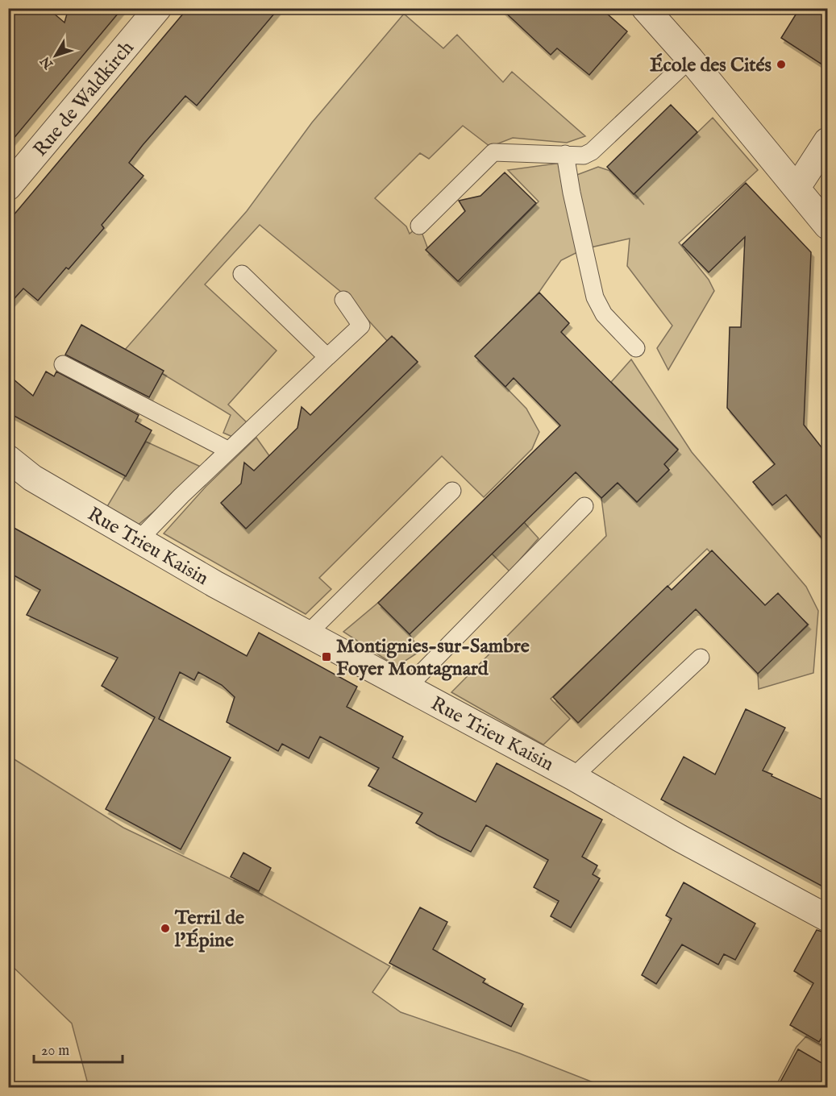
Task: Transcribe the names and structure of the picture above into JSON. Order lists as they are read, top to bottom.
{
  "streets": {
    "street": ["Rue de Waldkirch", "Rue Trieu Kaisin"]
  },
  "places": {
    "other": ["École des Cités", "Terril de l'Épine"],
    "transit": ["Montignies-sur-Sambre Foyer Montagnard"]
  },
  "scale_bar": "20 m",
  "north": "bottom left"
}
